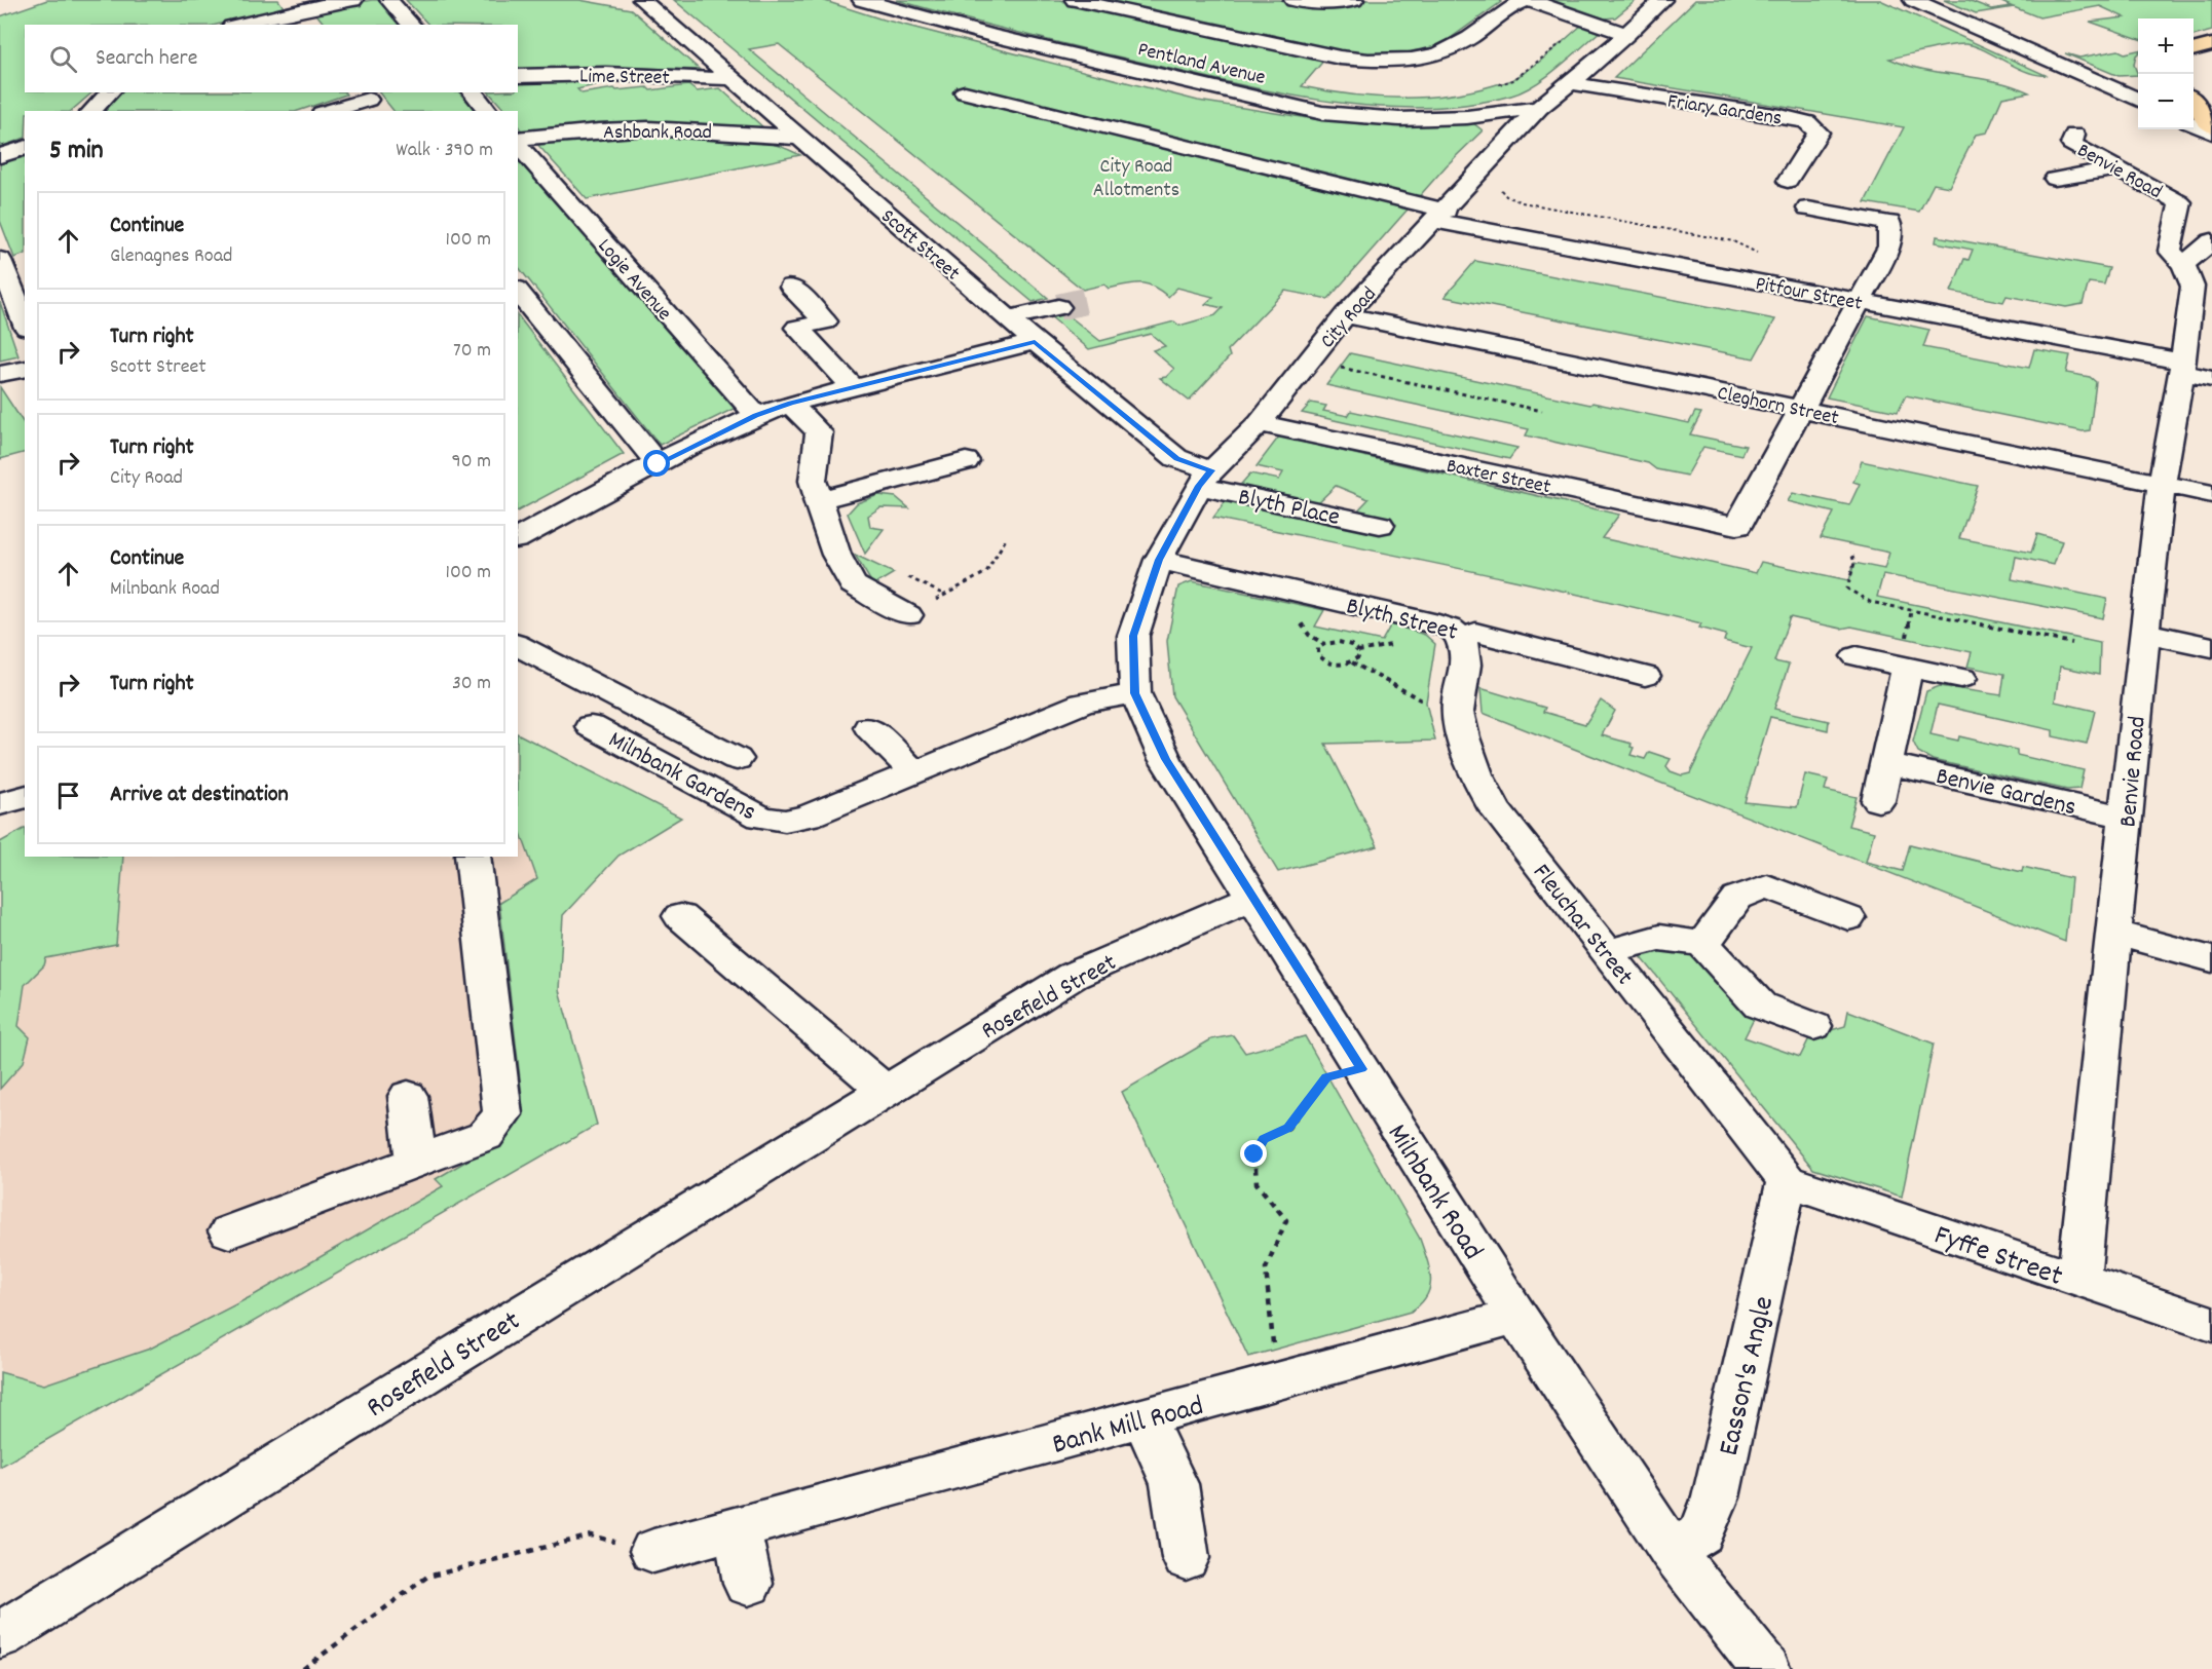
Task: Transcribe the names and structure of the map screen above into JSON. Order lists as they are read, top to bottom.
{
  "streets": {
    "street": [
      "Pentland Avenue",
      "Lime Street",
      "Friary Gardens",
      "Ashbank Road",
      "Benvie Road",
      "Scott Street",
      "Logie Avenue",
      "Pitfour Street",
      "City Road",
      "Cleghorn Street",
      "Baxter Street",
      "Blyth Place",
      "Blyth Street",
      "Milnbank Gardens",
      "Benvie Gardens",
      "Fleuchar Street",
      "Rosefield Street",
      "Milnbank Road",
      "Fyffe Street",
      "Easson's Angle",
      "Bank Mill Road"
    ]
  },
  "crossings": [
    ["Pentland Avenue", "City Road"],
    ["Lime Street", "Scott Street"],
    ["Friary Gardens", "City Road"],
    ["Ashbank Road", "Scott Street"],
    ["Benvie Road", "Pitfour Street"],
    ["Benvie Road", "Cleghorn Street"],
    ["Benvie Road", "Benvie Gardens"],
    ["Benvie Road", "Fyffe Street"],
    ["Scott Street", "City Road"],
    ["Scott Street", "Blyth Place"],
    ["Pitfour Street", "City Road"],
    ["City Road", "Cleghorn Street"],
    ["City Road", "Baxter Street"],
    ["City Road", "Blyth Place"],
    ["City Road", "Blyth Street"],
    ["City Road", "Milnbank Gardens"],
    ["City Road", "Milnbank Road"],
    ["Cleghorn Street", "Baxter Street"],
    ["Blyth Street", "Fleuchar Street"],
    ["Milnbank Gardens", "Milnbank Road"],
    ["Fleuchar Street", "Fyffe Street"],
    ["Fleuchar Street", "Easson's Angle"],
    ["Rosefield Street", "Milnbank Road"],
    ["Milnbank Road", "Easson's Angle"],
    ["Milnbank Road", "Bank Mill Road"],
    ["Fyffe Street", "Easson's Angle"]
  ],
  "parks": ["City Road Allotments"],
  "page": {
    "map_buttons": ["+", "−"],
    "search": "Search here",
    "heading": ["5 min", "Walk · 390 m"],
    "list": [
      ["Continue", "Glenagnes Road", "100 m"],
      ["Turn right", "Scott Street", "70 m"],
      ["Turn right", "City Road", "90 m"],
      ["Continue", "Milnbank Road", "100 m"],
      ["Turn right", "30 m"],
      "Arrive at destination"
    ]
  }
}
